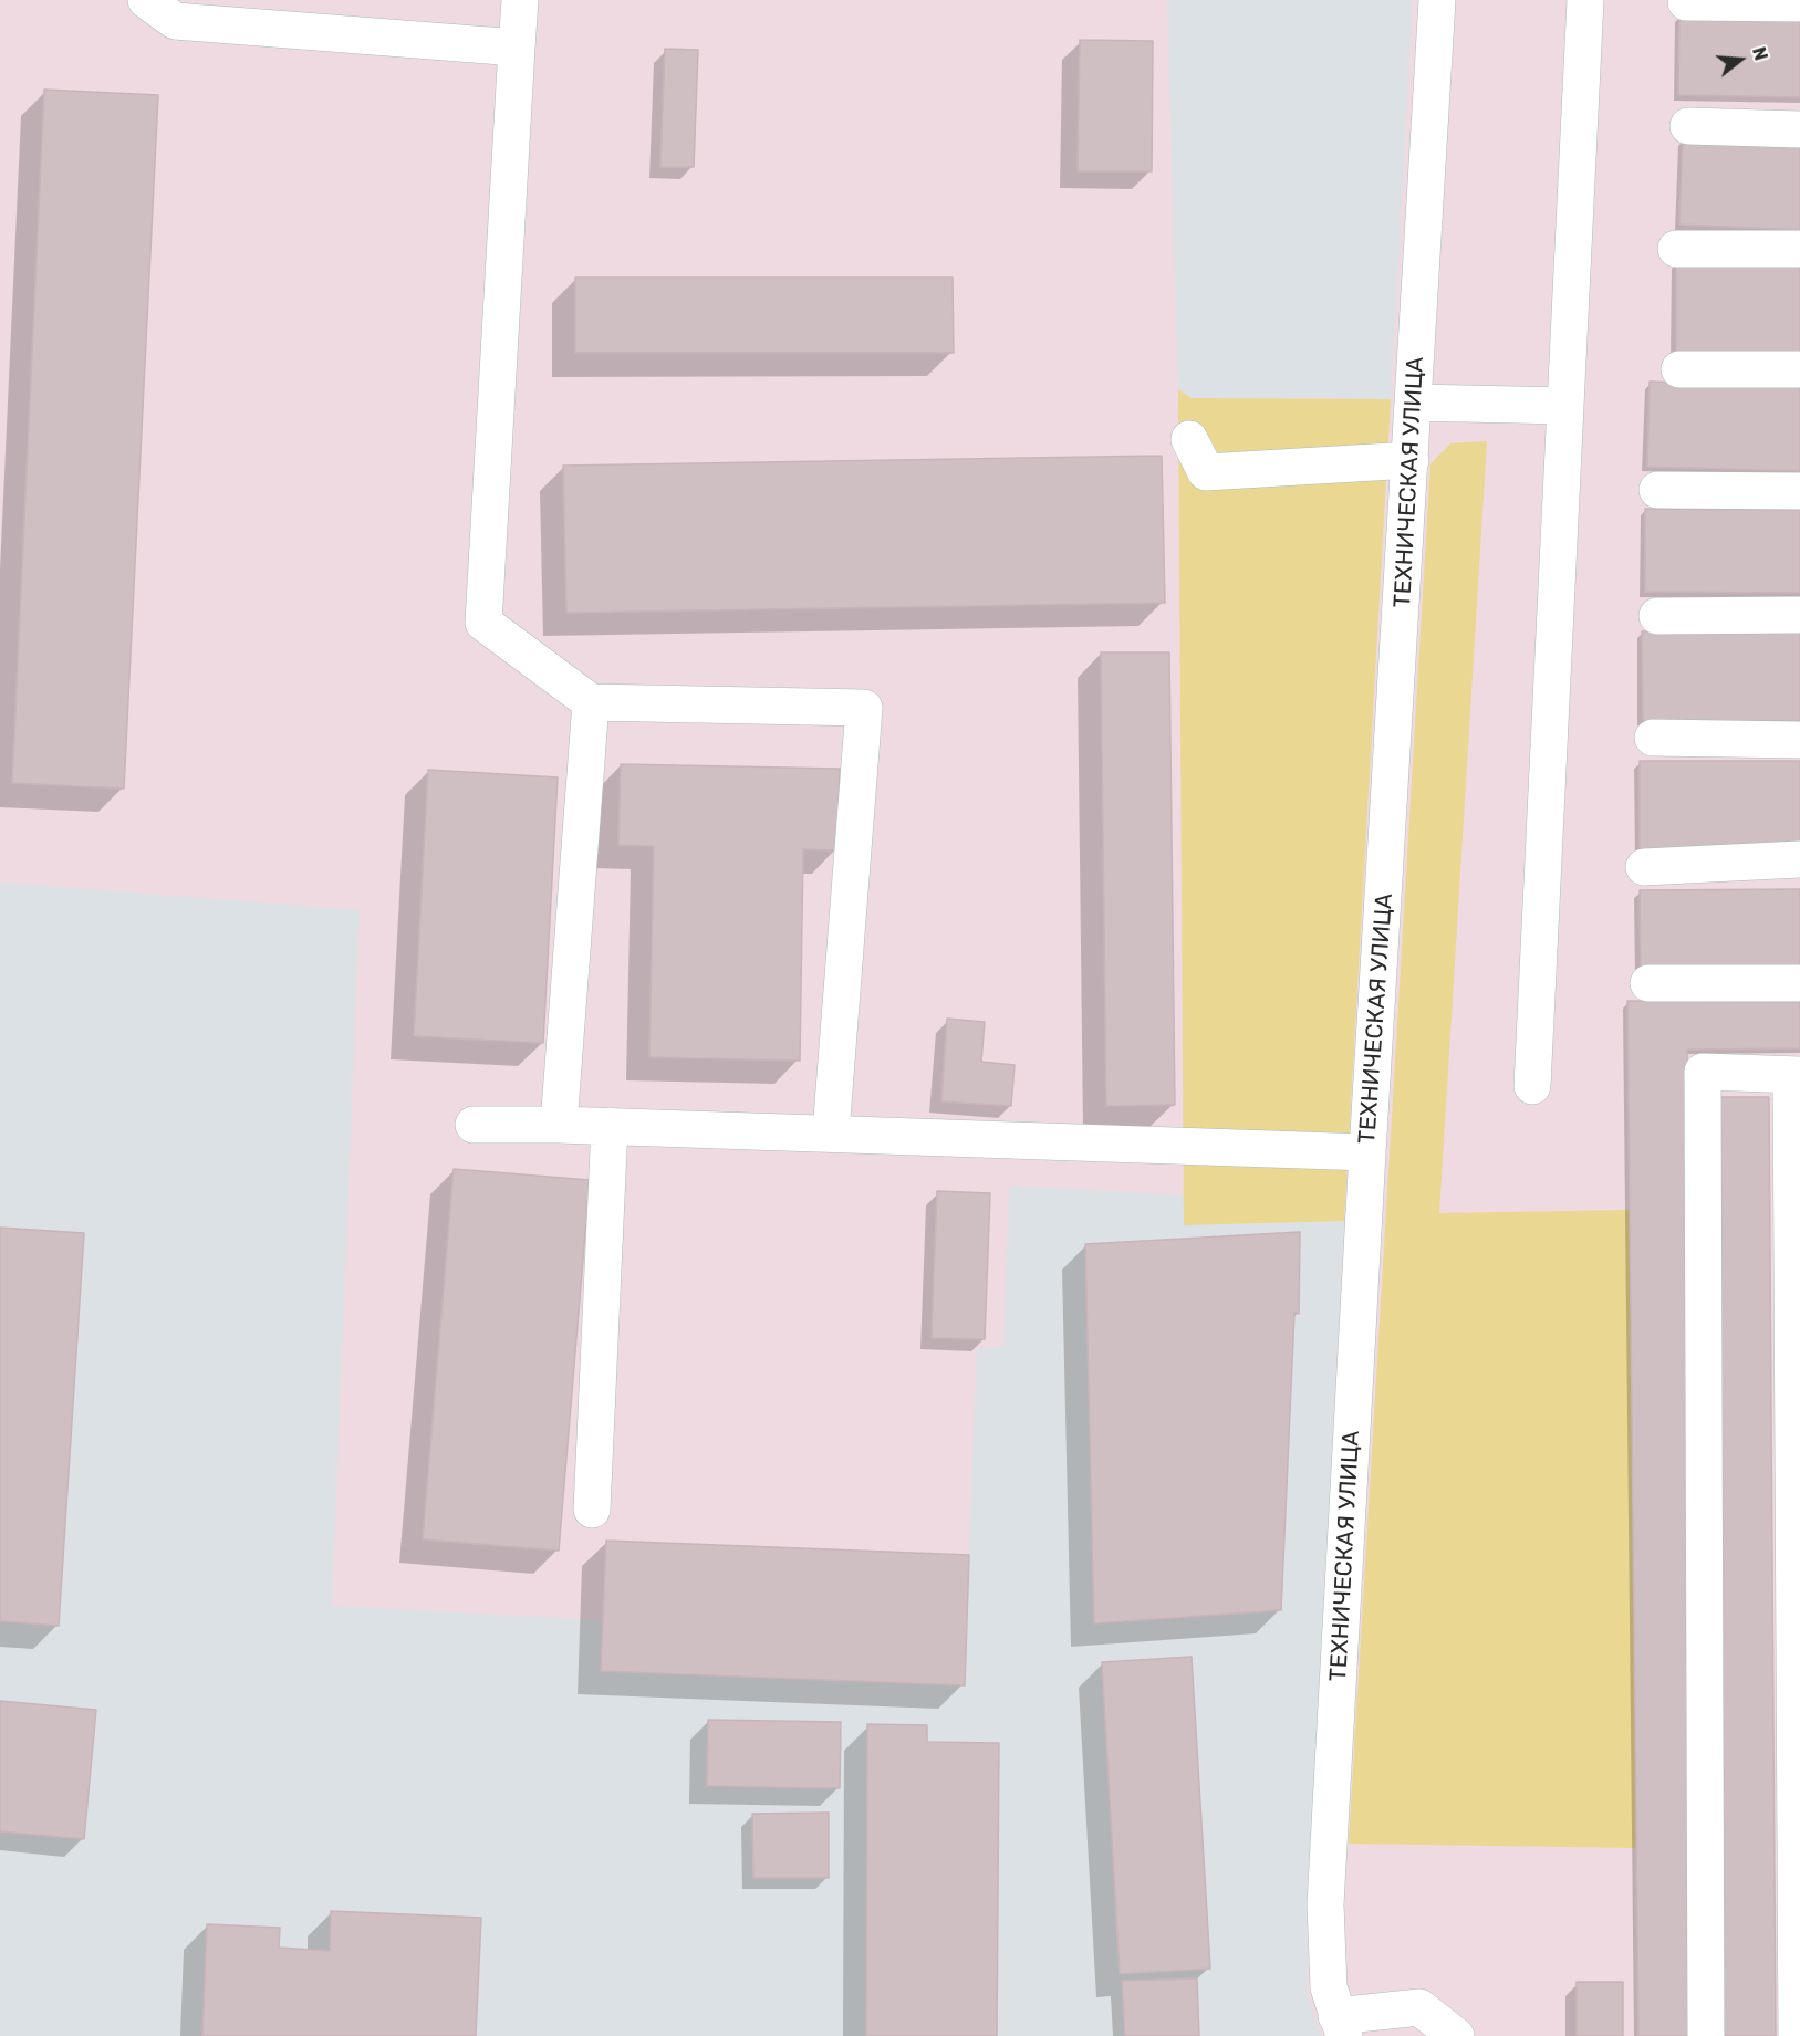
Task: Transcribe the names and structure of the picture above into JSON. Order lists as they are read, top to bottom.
{
  "streets": {
    "street": ["ТЕХНИЧЕСКАЯ УЛИЦА"]
  },
  "north": "right"
}
